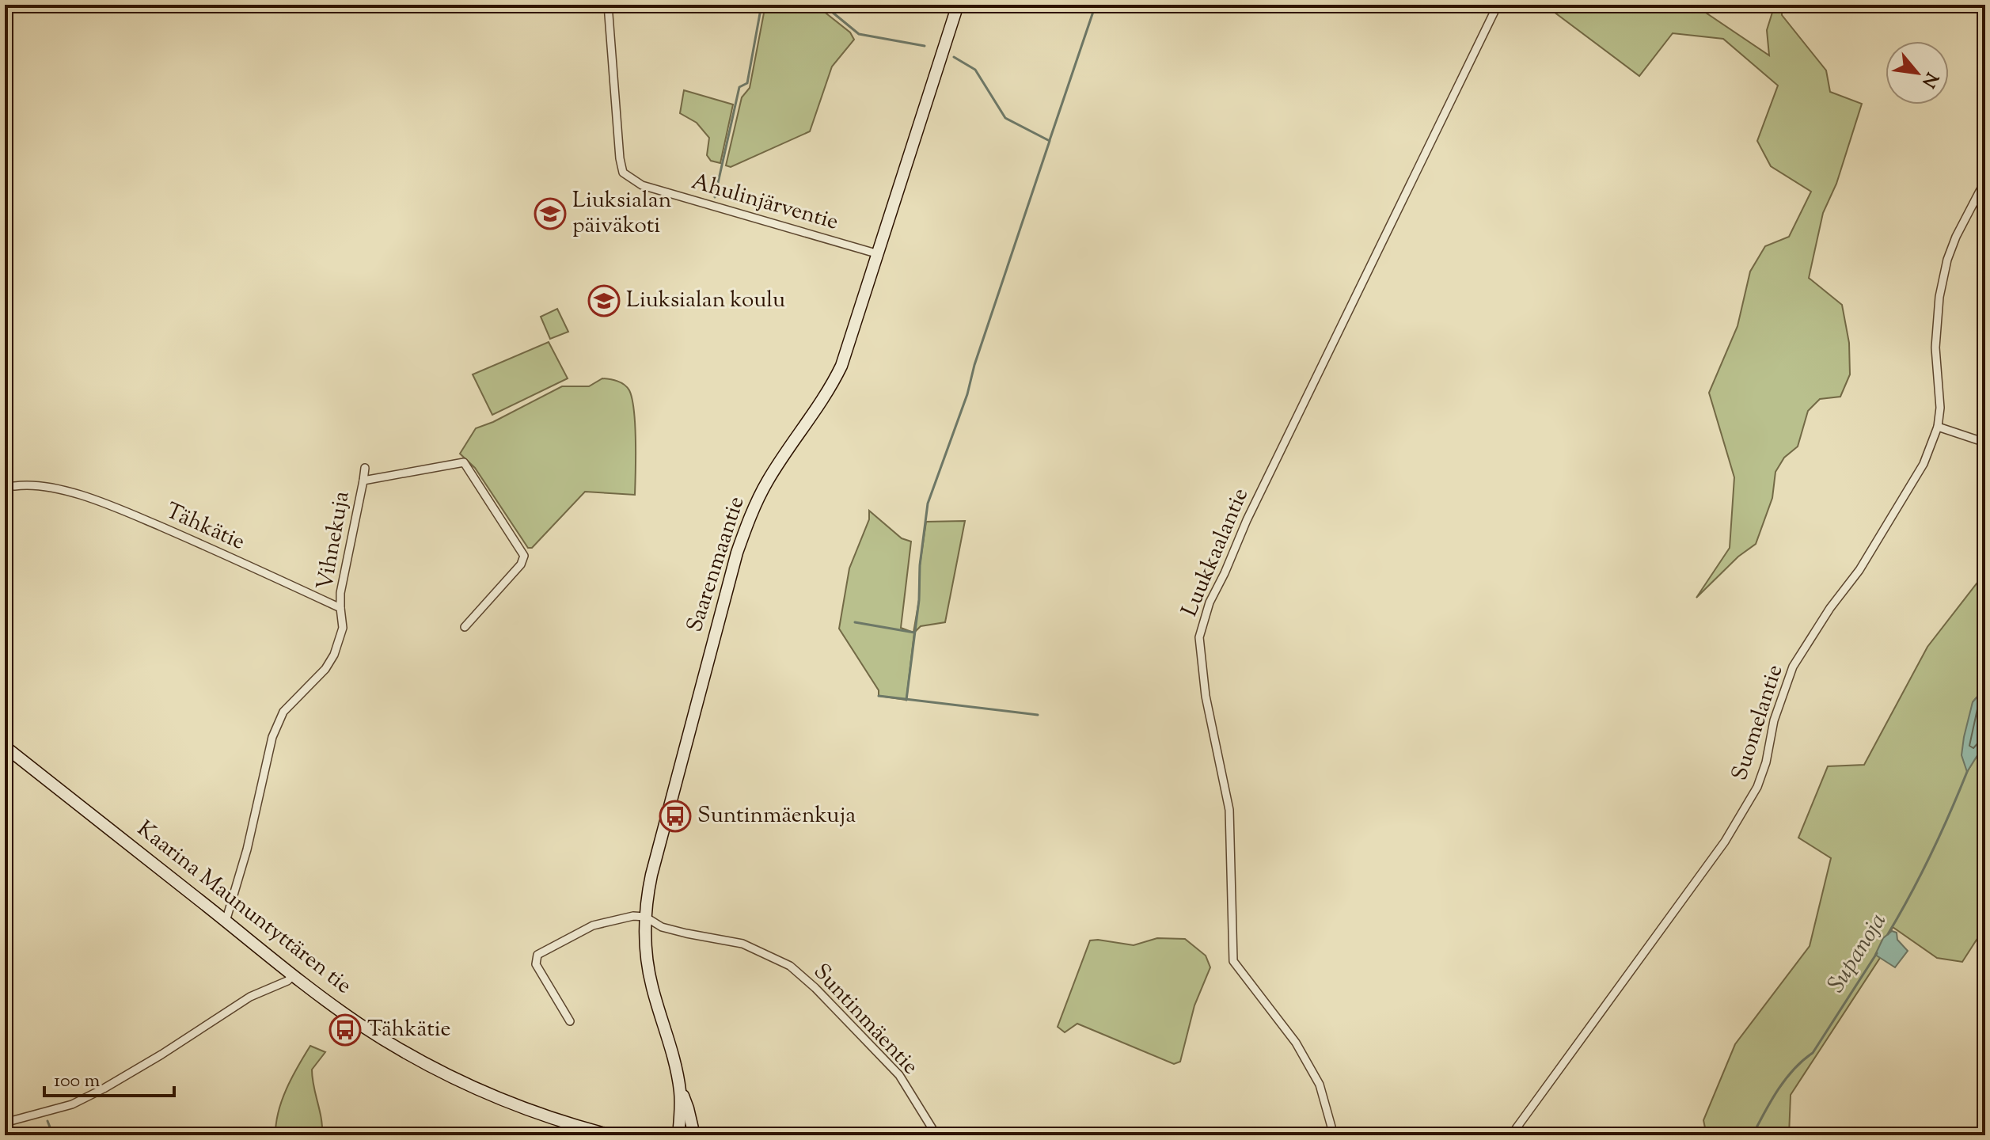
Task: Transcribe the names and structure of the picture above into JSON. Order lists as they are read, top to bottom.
{
  "streets": {
    "street": [
      "Ahulinjärventie",
      "Tähkätie",
      "Vihnekuja",
      "Luukkaalantie",
      "Saarenmaantie",
      "Suomelantie",
      "Kaarina Maununtyttären tie",
      "Suntinmäentie"
    ]
  },
  "crossings": [
    ["Ahulinjärventie", "Saarenmaantie"],
    ["Tähkätie", "Vihnekuja"],
    ["Saarenmaantie", "Suntinmäentie"]
  ],
  "water": ["Supanoja"],
  "places": {
    "school or university": ["Liuksialan päiväkoti", "Liuksialan koulu"],
    "bus stop": ["Suntinmäenkuja", "Tähkätie"]
  },
  "scale_bar": "100 m",
  "north": "bottom right"
}
